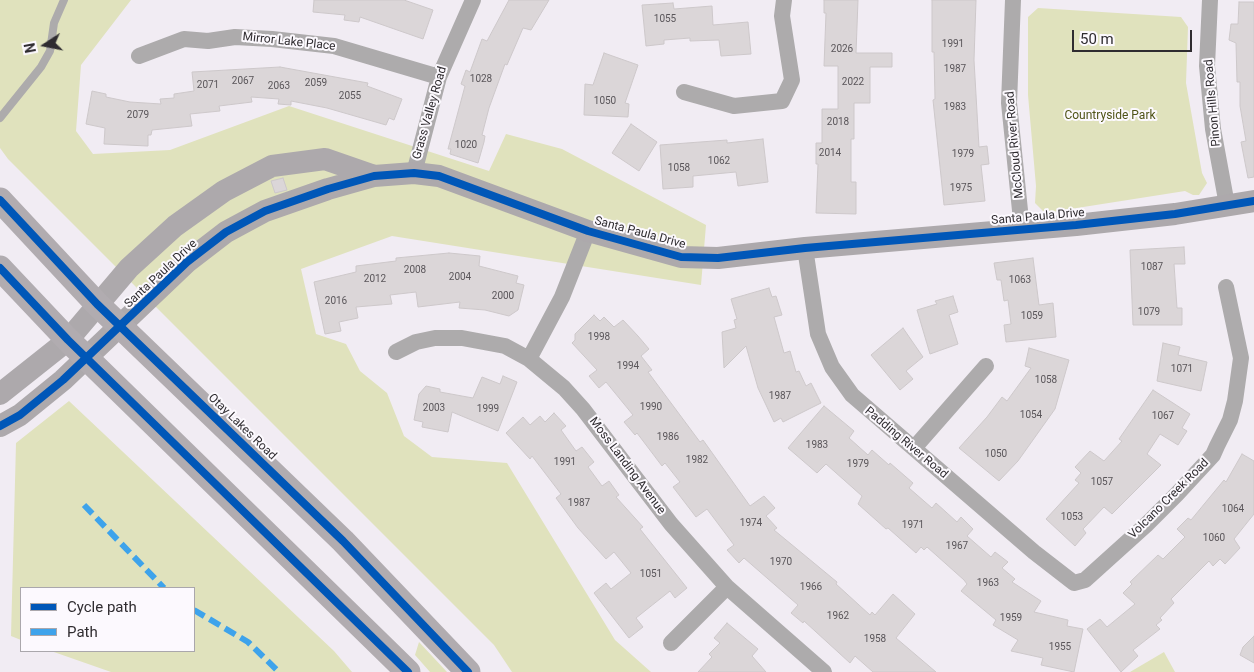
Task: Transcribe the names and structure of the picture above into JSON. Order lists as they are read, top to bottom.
{
  "streets": {
    "main road": ["Otay Lakes Road"],
    "street": [
      "Mirror Lake Place",
      "Pinon Hills Road",
      "Grass Valley Road",
      "McCloud River Road",
      "Santa Paula Drive",
      "Padding River Road",
      "Moss Landing Avenue",
      "Volcano Creek Road"
    ]
  },
  "crossings": [
    ["Mirror Lake Place", "Grass Valley Road"],
    ["Pinon Hills Road", "Santa Paula Drive"],
    ["Grass Valley Road", "Santa Paula Drive"],
    ["McCloud River Road", "Santa Paula Drive"],
    ["Santa Paula Drive", "Otay Lakes Road"],
    ["Santa Paula Drive", "Padding River Road"],
    ["Padding River Road", "Volcano Creek Road"]
  ],
  "parks": ["Countryside Park"],
  "house_numbers": [
    "1055",
    "1991",
    "2026",
    "1987",
    "1028",
    "2067",
    "2022",
    "2059",
    "2071",
    "2063",
    "2055",
    "1050",
    "1983",
    "2079",
    "2018",
    "1020",
    "2014",
    "1979",
    "1062",
    "1058",
    "1975",
    "1087",
    "2008",
    "2004",
    "2012",
    "1063",
    "2000",
    "2016",
    "1079",
    "1059",
    "1998",
    "1994",
    "1071",
    "1058",
    "1987",
    "1990",
    "2003",
    "1999",
    "1054",
    "1067",
    "1986",
    "1983",
    "1050",
    "1982",
    "1991",
    "1979",
    "1057",
    "1987",
    "1064",
    "1053",
    "1974",
    "1971",
    "1060",
    "1967",
    "1970",
    "1051",
    "1963",
    "1966",
    "1962",
    "1959",
    "1958",
    "1955"
  ],
  "legend": ["Cycle path", "Path"],
  "scale_bar": "50 m",
  "north": "left"
}
